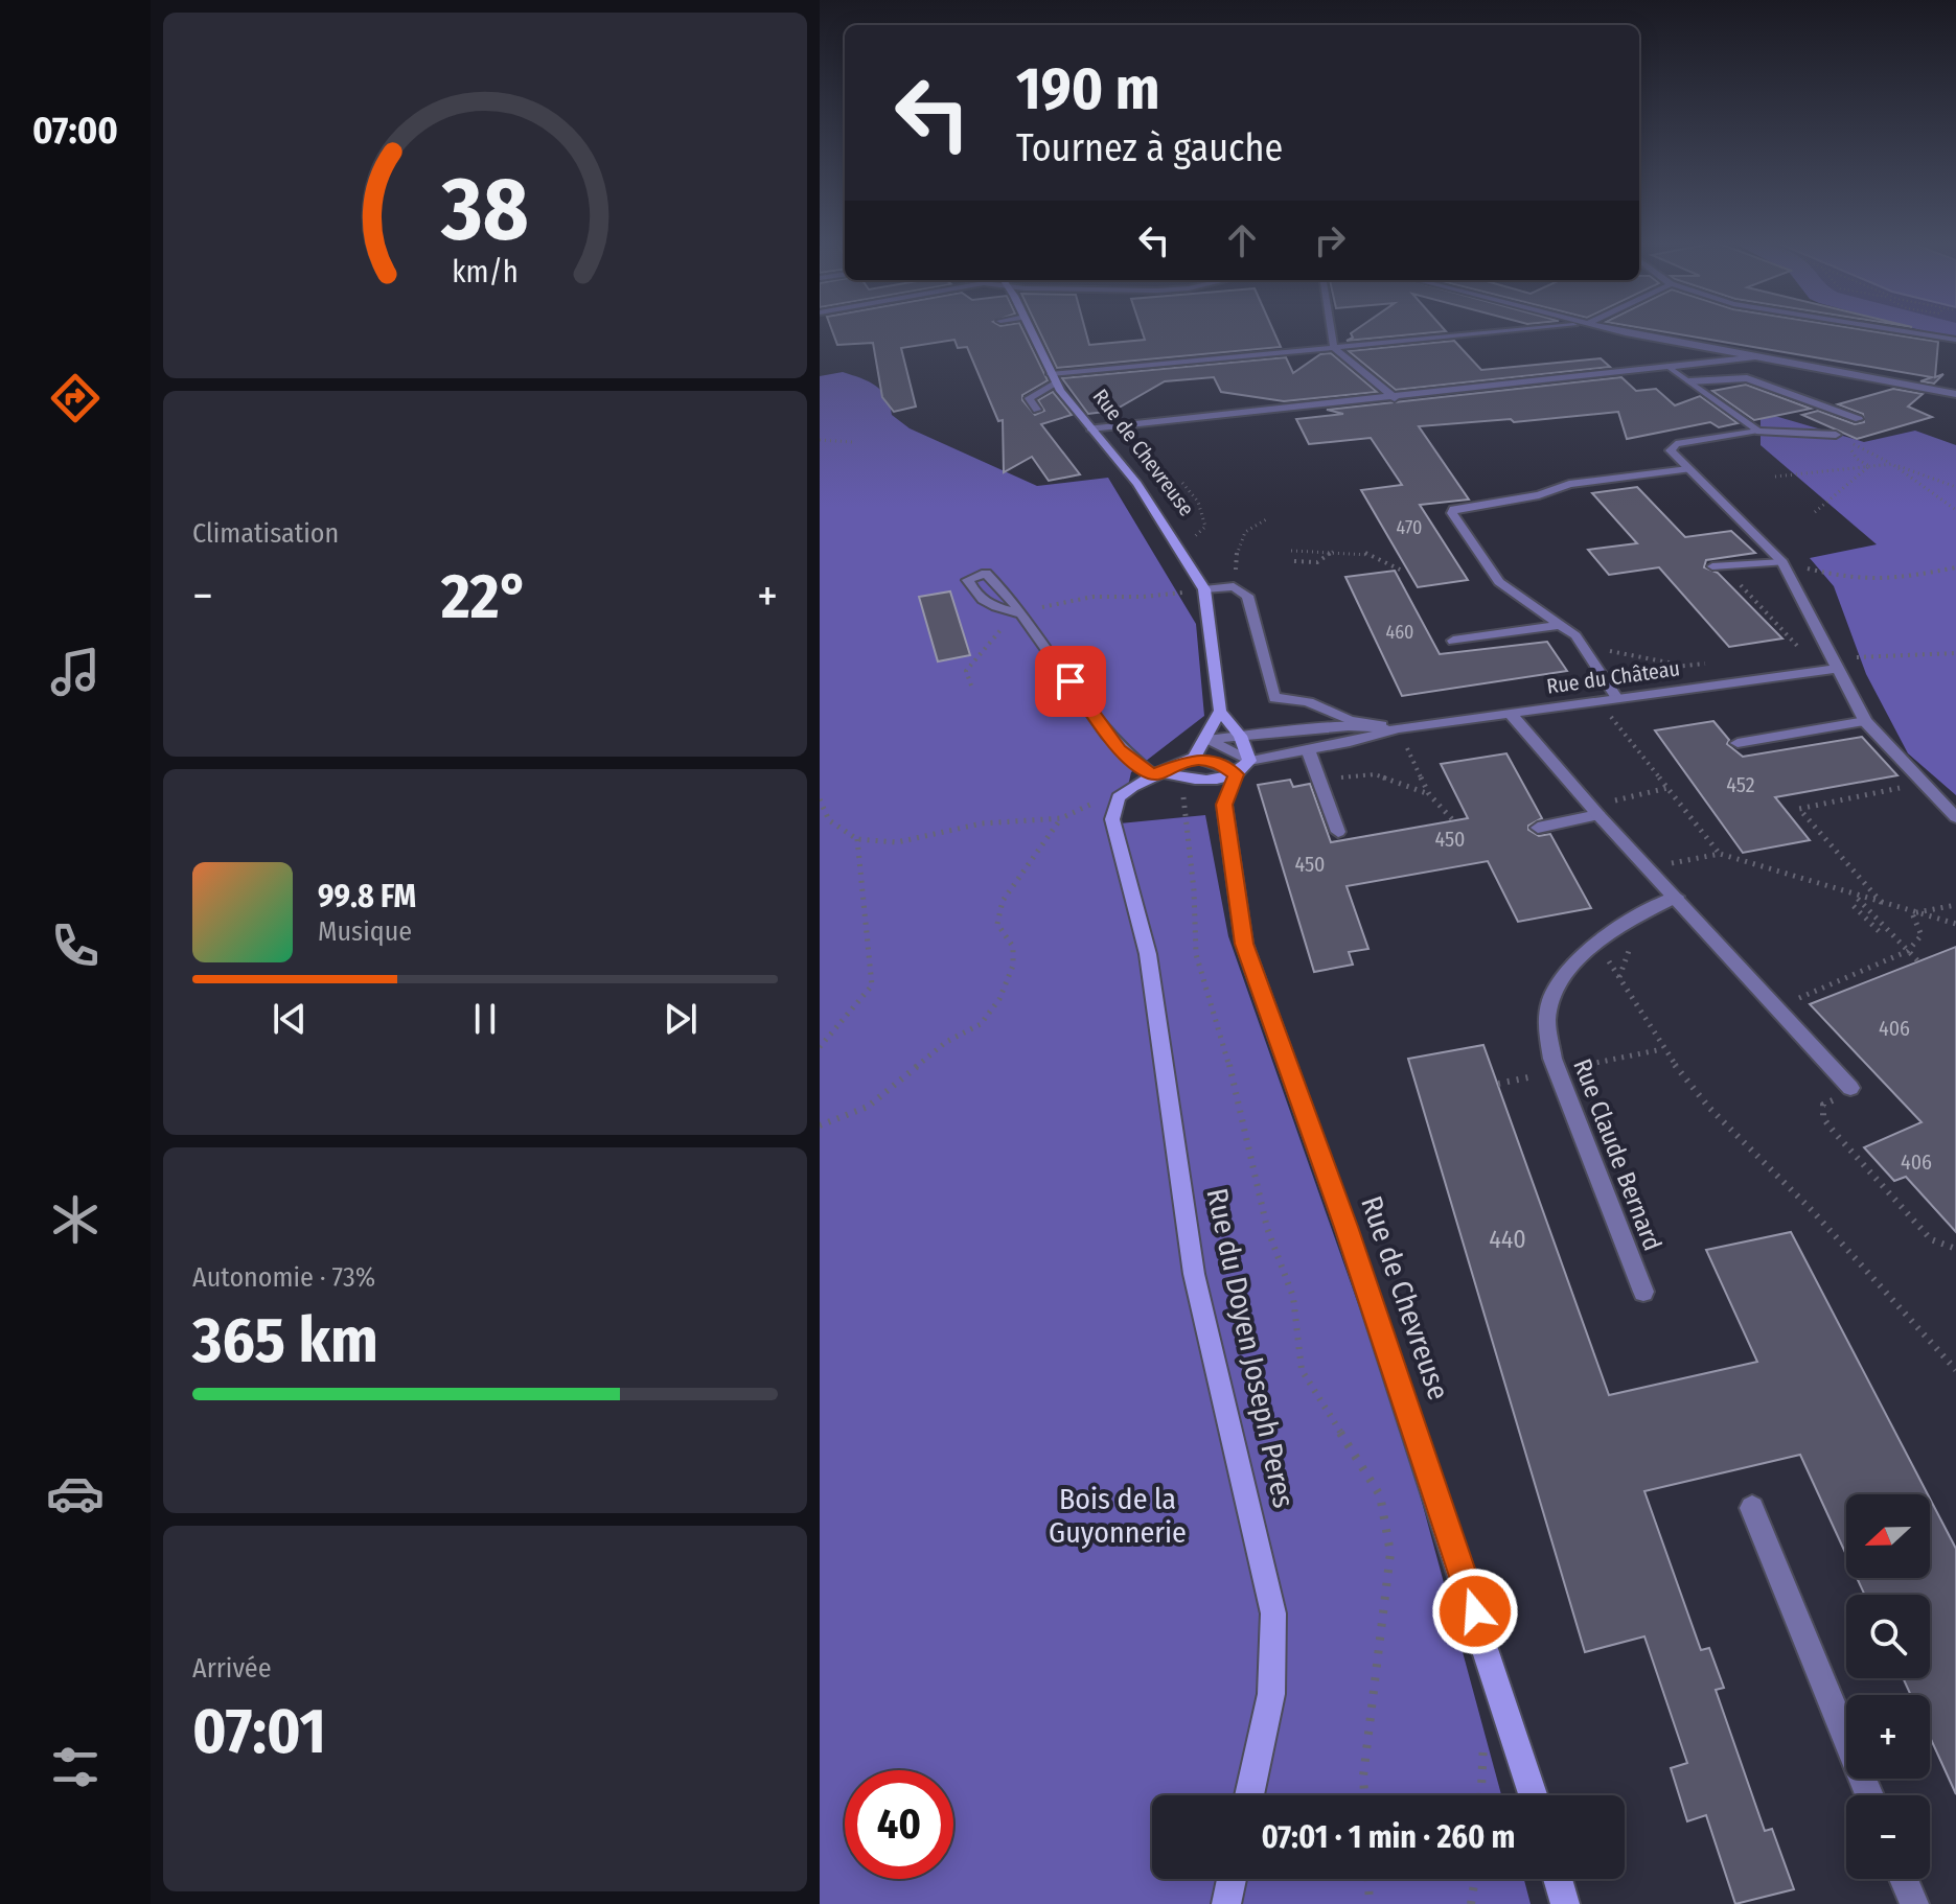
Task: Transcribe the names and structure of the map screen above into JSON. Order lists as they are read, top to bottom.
{
  "streets": {
    "street": [
      "Rue de Chevreuse",
      "Rue du Château",
      "Rue Claude Bernard",
      "Rue du Doyen Joseph Peres"
    ]
  },
  "parks": ["Bois de la Guyonnerie"],
  "house_numbers": [
    "470",
    "460",
    "452",
    "450",
    "450",
    "406",
    "406",
    "440"
  ],
  "north": "left",
  "page": {
    "tabs": "07:00",
    "turn": ["190 m", "Tournez à gauche"],
    "tile": [
      "Climatisation",
      ["Autonomie · 73%", "365 km"],
      ["Arrivée", "07:01"]
    ],
    "heat": ["−", "22°", "+"],
    "song": ["99.8 FM", "Musique"],
    "map_buttons": ["+", "−"],
    "limit": "40",
    "trip": "07:01 · 1 min · 260 m",
    "gauge": ["38", "km/h"]
  }
}
